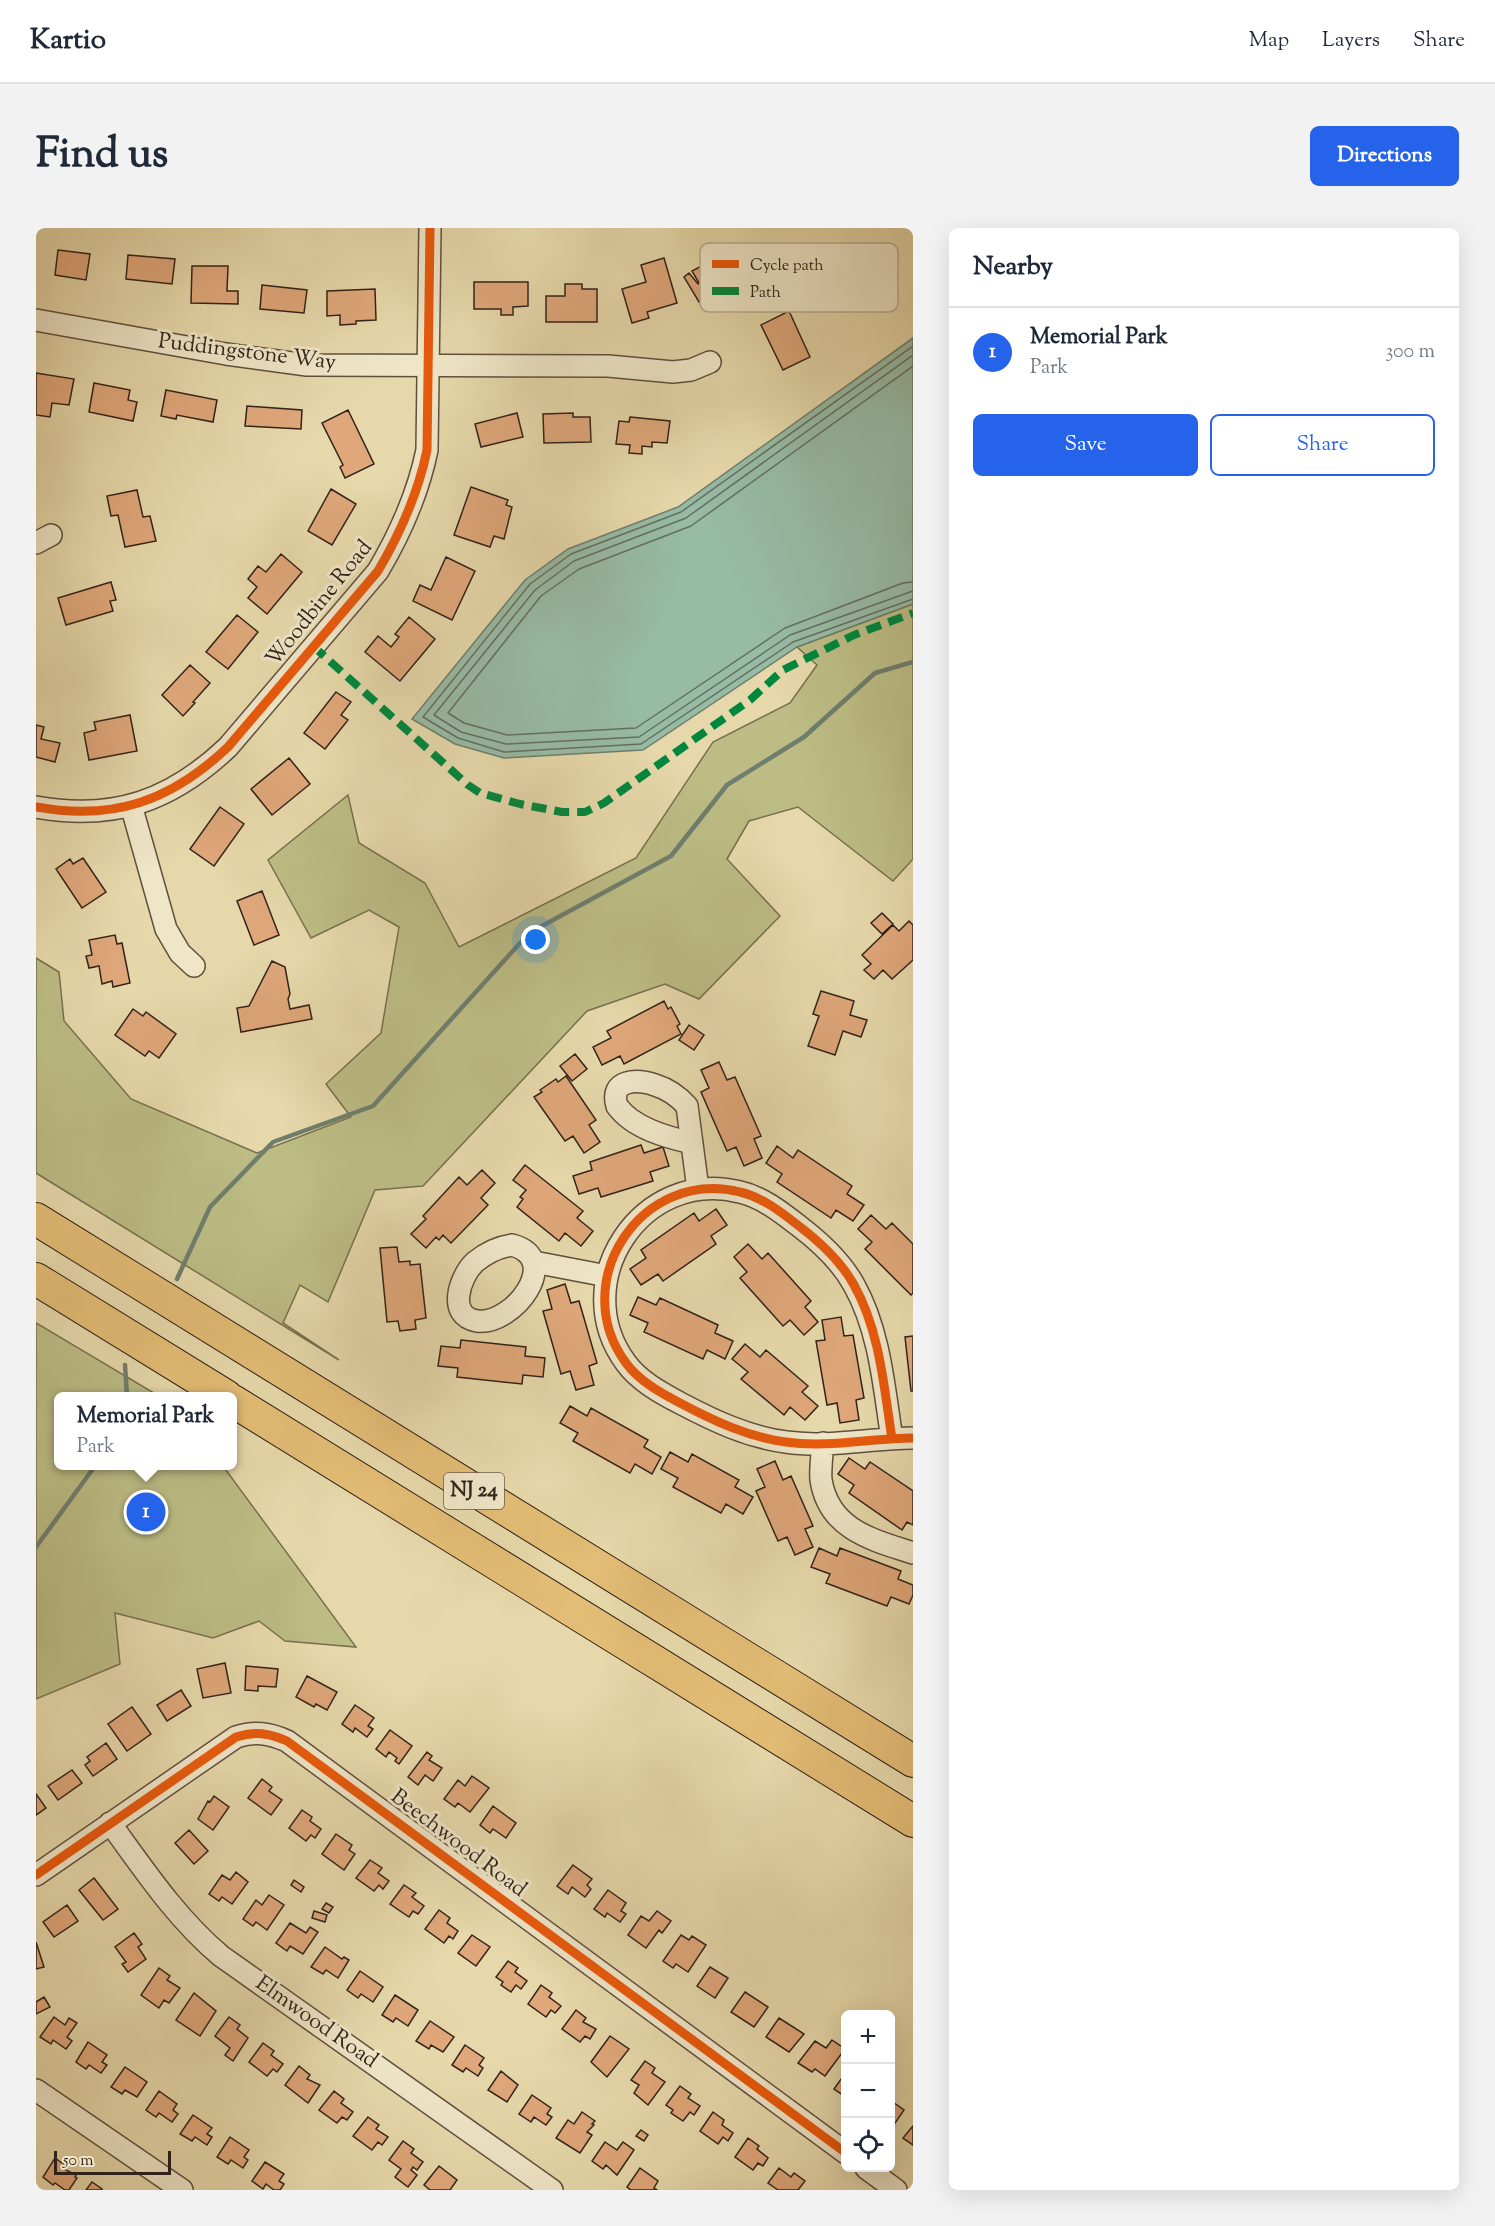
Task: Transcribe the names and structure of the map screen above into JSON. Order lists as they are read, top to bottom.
{
  "streets": {
    "highway": ["NJ 24"],
    "street": [
      "Puddingstone Way",
      "Woodbine Road",
      "Beechwood Road",
      "Elmwood Road"
    ]
  },
  "crossings": [
    ["Puddingstone Way", "Woodbine Road"],
    ["Beechwood Road", "Elmwood Road"]
  ],
  "legend": ["Cycle path", "Path"],
  "scale_bar": "50 m",
  "page": {
    "header": "Kartio",
    "nav": ["Map", "Layers", "Share"],
    "title": "Find us",
    "buttons": [
      "Directions",
      ["Save", "Share"]
    ],
    "heading": "Nearby",
    "list": [
      {
        "mark": "1",
        "name": "Memorial Park",
        "note": "Park",
        "value": "300 m"
      }
    ],
    "popup": ["Memorial Park", "Park"],
    "pins": "1",
    "map_buttons": ["+", "−"],
    "scale": "50 m"
  }
}
